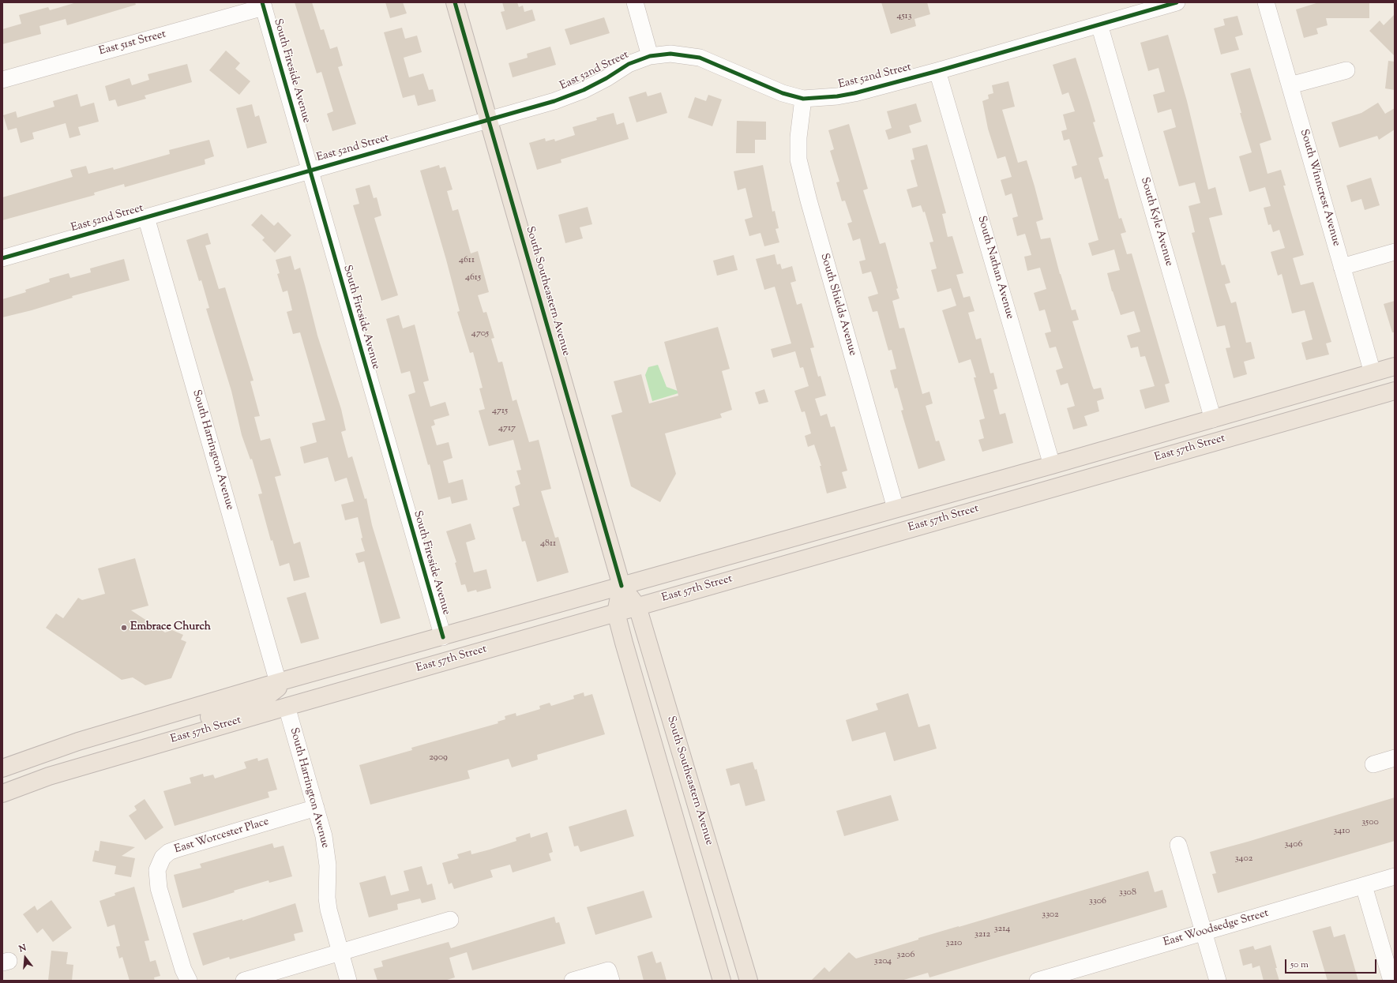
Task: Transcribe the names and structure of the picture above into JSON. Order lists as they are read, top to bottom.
{
  "streets": {
    "main road": ["South Southeastern Avenue", "East 57th Street"],
    "street": [
      "East 51st Street",
      "South Fireside Avenue",
      "East 52nd Street",
      "South Winncrest Avenue",
      "South Kyle Avenue",
      "South Nathan Avenue",
      "South Shields Avenue",
      "South Harrington Avenue",
      "East Worcester Place",
      "East Woodsedge Street"
    ]
  },
  "crossings": [
    ["East 51st Street", "South Fireside Avenue"],
    ["South Fireside Avenue", "East 52nd Street"],
    ["South Fireside Avenue", "East 57th Street"],
    ["East 52nd Street", "South Kyle Avenue"],
    ["East 52nd Street", "South Nathan Avenue"],
    ["East 52nd Street", "South Southeastern Avenue"],
    ["East 52nd Street", "South Shields Avenue"],
    ["East 52nd Street", "South Harrington Avenue"],
    ["South Winncrest Avenue", "East 57th Street"],
    ["South Kyle Avenue", "East 57th Street"],
    ["South Nathan Avenue", "East 57th Street"],
    ["South Southeastern Avenue", "East 57th Street"],
    ["South Shields Avenue", "East 57th Street"],
    ["East 57th Street", "South Harrington Avenue"],
    ["South Harrington Avenue", "East Worcester Place"]
  ],
  "places": ["Embrace Church"],
  "house_numbers": [
    "4513",
    "4611",
    "4615",
    "4705",
    "4715",
    "4717",
    "4811",
    "2909",
    "3500",
    "3410",
    "3406",
    "3402",
    "3308",
    "3306",
    "3302",
    "3214",
    "3212",
    "3210",
    "3206",
    "3204"
  ],
  "scale_bar": "50 m",
  "north": "top"
}
